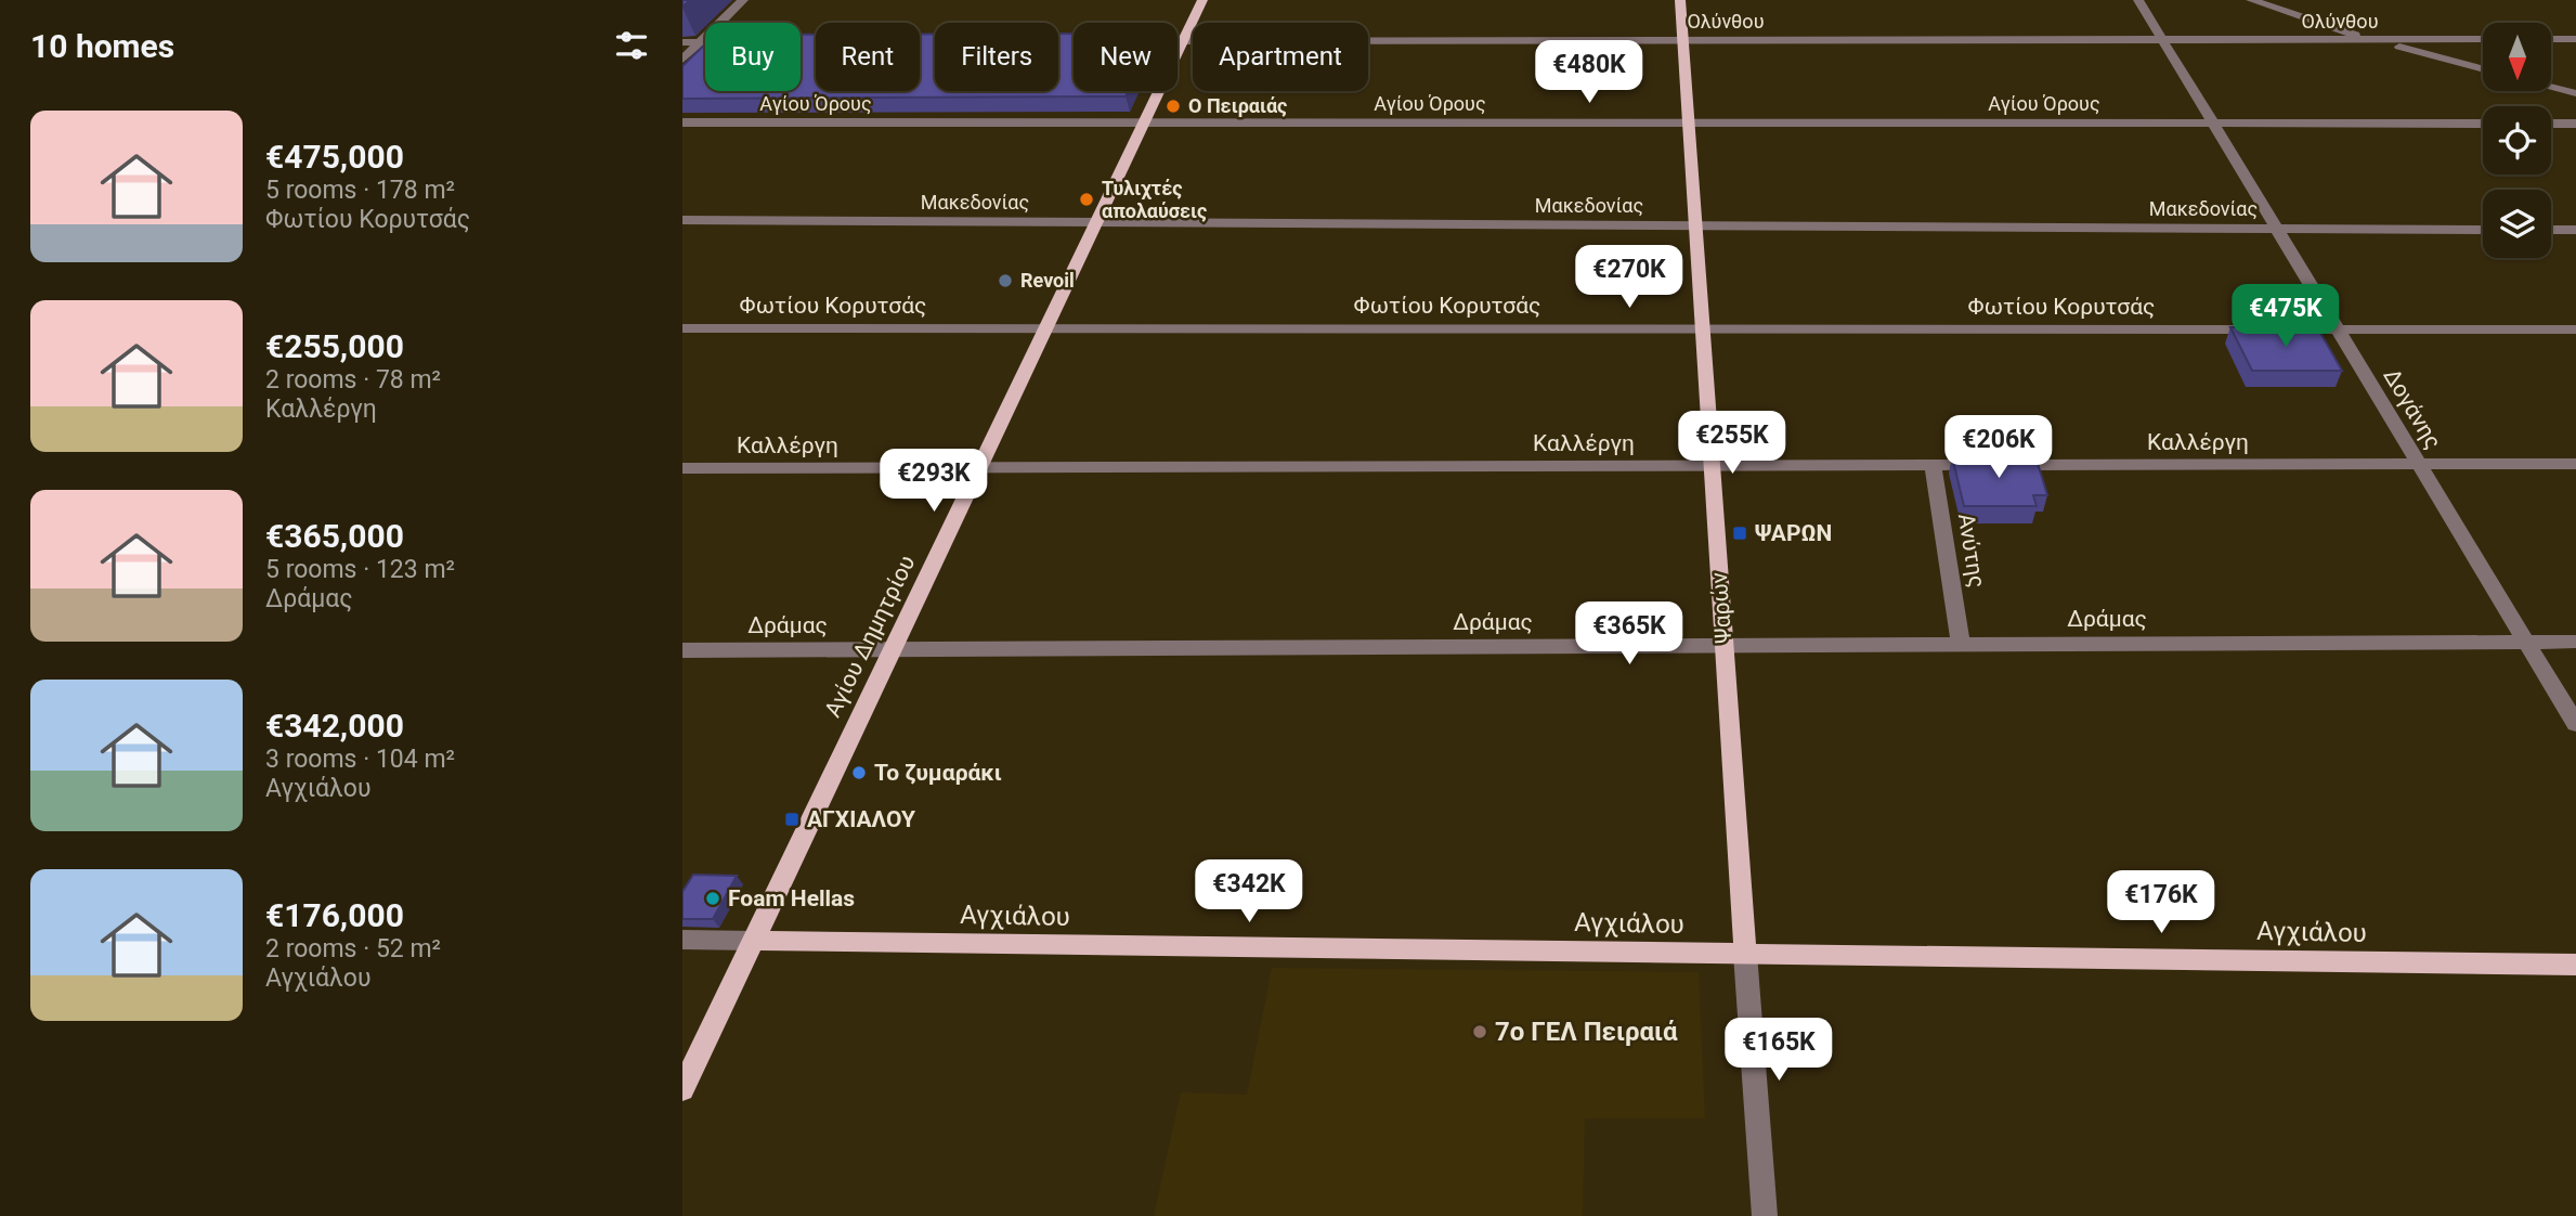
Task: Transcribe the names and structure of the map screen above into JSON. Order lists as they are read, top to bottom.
{
  "streets": {
    "main road": ["Ψαρών", "Αγίου Δημητρίου", "Αγχιάλου"],
    "street": [
      "Ολύνθου",
      "Αγίου Όρους",
      "Μακεδονίας",
      "Φωτίου Κορυτσάς",
      "Δογάνης",
      "Καλλέργη",
      "Ανύτης",
      "Δράμας"
    ]
  },
  "crossings": [
    ["Ολύνθου", "Δογάνης"],
    ["Ολύνθου", "Ψαρών"],
    ["Ολύνθου", "Αγίου Δημητρίου"],
    ["Αγίου Όρους", "Δογάνης"],
    ["Αγίου Όρους", "Ψαρών"],
    ["Αγίου Όρους", "Αγίου Δημητρίου"],
    ["Μακεδονίας", "Δογάνης"],
    ["Μακεδονίας", "Ψαρών"],
    ["Μακεδονίας", "Αγίου Δημητρίου"],
    ["Φωτίου Κορυτσάς", "Δογάνης"],
    ["Φωτίου Κορυτσάς", "Ψαρών"],
    ["Φωτίου Κορυτσάς", "Αγίου Δημητρίου"],
    ["Δογάνης", "Καλλέργη"],
    ["Δογάνης", "Δράμας"],
    ["Καλλέργη", "Ανύτης"],
    ["Καλλέργη", "Ψαρών"],
    ["Καλλέργη", "Αγίου Δημητρίου"],
    ["Ανύτης", "Δράμας"],
    ["Ψαρών", "Δράμας"],
    ["Ψαρών", "Αγχιάλου"],
    ["Δράμας", "Αγίου Δημητρίου"],
    ["Αγίου Δημητρίου", "Αγχιάλου"]
  ],
  "places": {
    "other": [
      "Ο Πειραιάς",
      "Τυλιχτές απολαύσεις",
      "Revoil",
      "Το ζυμαράκι",
      "Foam Hellas",
      "7ο ΓΕΛ Πειραιά"
    ],
    "transit": ["ΨΑΡΩΝ", "ΑΓΧΙΑΛΟΥ"]
  },
  "north": "bottom",
  "page": {
    "heading": "10 homes",
    "chip": [
      "Buy",
      "Rent",
      "Filters",
      "New",
      "Apartment"
    ],
    "price": [
      "€480K",
      "€270K",
      "€475K",
      "€255K",
      "€206K",
      "€293K",
      "€365K",
      "€342K",
      "€176K",
      "€165K"
    ],
    "list": [
      {
        "name": "€475,000",
        "note": "5 rooms · 178 m² · Φωτίου Κορυτσάς"
      },
      {
        "name": "€255,000",
        "note": "2 rooms · 78 m² · Καλλέργη"
      },
      {
        "name": "€365,000",
        "note": "5 rooms · 123 m² · Δράμας"
      },
      {
        "name": "€342,000",
        "note": "3 rooms · 104 m² · Αγχιάλου"
      },
      {
        "name": "€176,000",
        "note": "2 rooms · 52 m² · Αγχιάλου"
      }
    ]
  }
}
